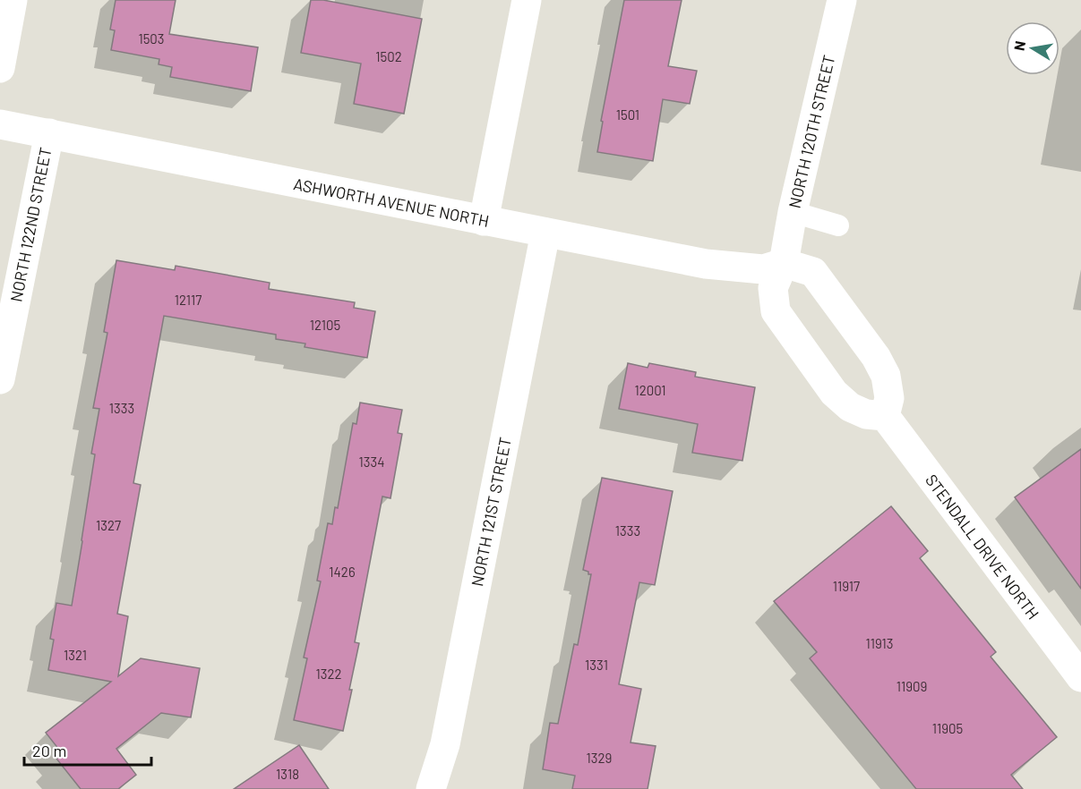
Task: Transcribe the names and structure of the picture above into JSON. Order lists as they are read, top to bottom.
{
  "streets": {
    "street": [
      "NORTH 120TH STREET",
      "ASHWORTH AVENUE NORTH",
      "NORTH 122ND STREET",
      "NORTH 121ST STREET",
      "STENDALL DRIVE NORTH"
    ]
  },
  "crossings": [
    ["NORTH 120TH STREET", "ASHWORTH AVENUE NORTH"],
    ["ASHWORTH AVENUE NORTH", "NORTH 122ND STREET"],
    ["ASHWORTH AVENUE NORTH", "NORTH 121ST STREET"]
  ],
  "house_numbers": [
    "1503",
    "1502",
    "1501",
    "12117",
    "12105",
    "12001",
    "1333",
    "1334",
    "1327",
    "1333",
    "1426",
    "11917",
    "11913",
    "1321",
    "1331",
    "1322",
    "11909",
    "11905",
    "1329",
    "1318"
  ],
  "scale_bar": "20 m",
  "north": "left"
}
